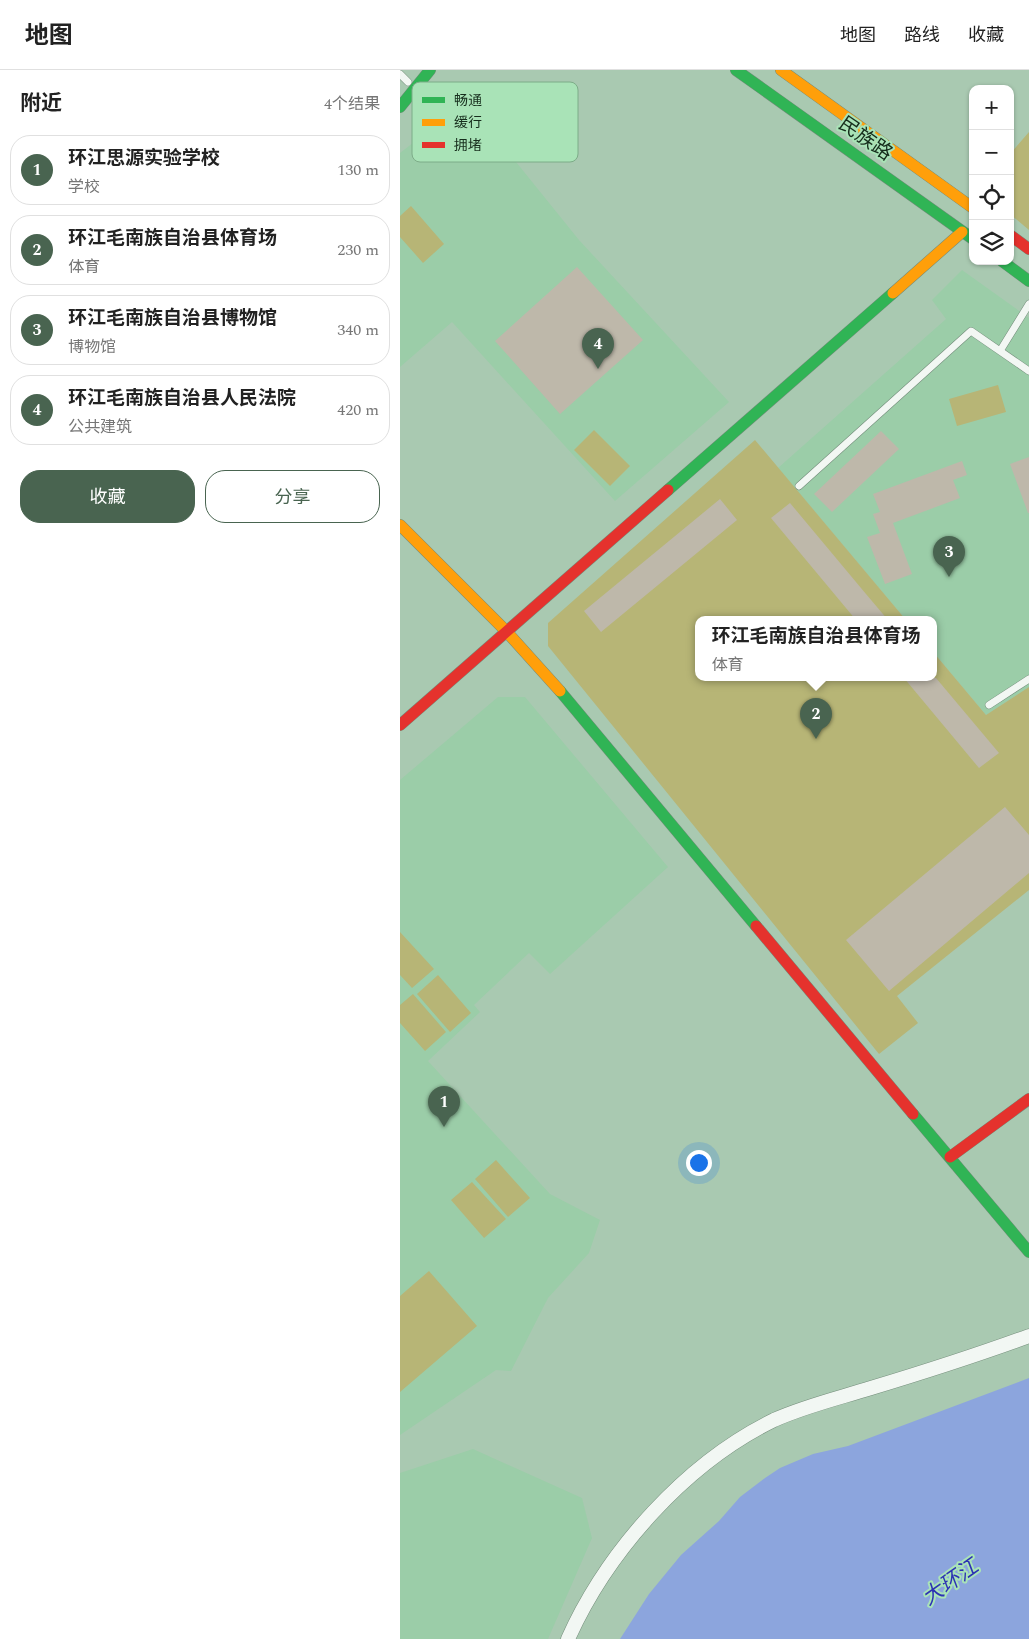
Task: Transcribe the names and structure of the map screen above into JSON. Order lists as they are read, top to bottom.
{
  "streets": {
    "street": ["民族路"]
  },
  "water": ["大环江"],
  "legend": ["畅通", "缓行", "拥堵"],
  "page": {
    "header": "地图",
    "nav": ["地图", "路线", "收藏"],
    "heading": ["附近", "4个结果"],
    "map_buttons": ["+", "−"],
    "list": [
      {
        "mark": "1",
        "name": "环江思源实验学校",
        "note": "学校",
        "value": "130 m"
      },
      {
        "mark": "2",
        "name": "环江毛南族自治县体育场",
        "note": "体育",
        "value": "230 m"
      },
      {
        "mark": "3",
        "name": "环江毛南族自治县博物馆",
        "note": "博物馆",
        "value": "340 m"
      },
      {
        "mark": "4",
        "name": "环江毛南族自治县人民法院",
        "note": "公共建筑",
        "value": "420 m"
      }
    ],
    "pins": [
      "4",
      "3",
      "2",
      "1"
    ],
    "buttons": ["收藏", "分享"],
    "popup": ["环江毛南族自治县体育场", "体育"]
  }
}
